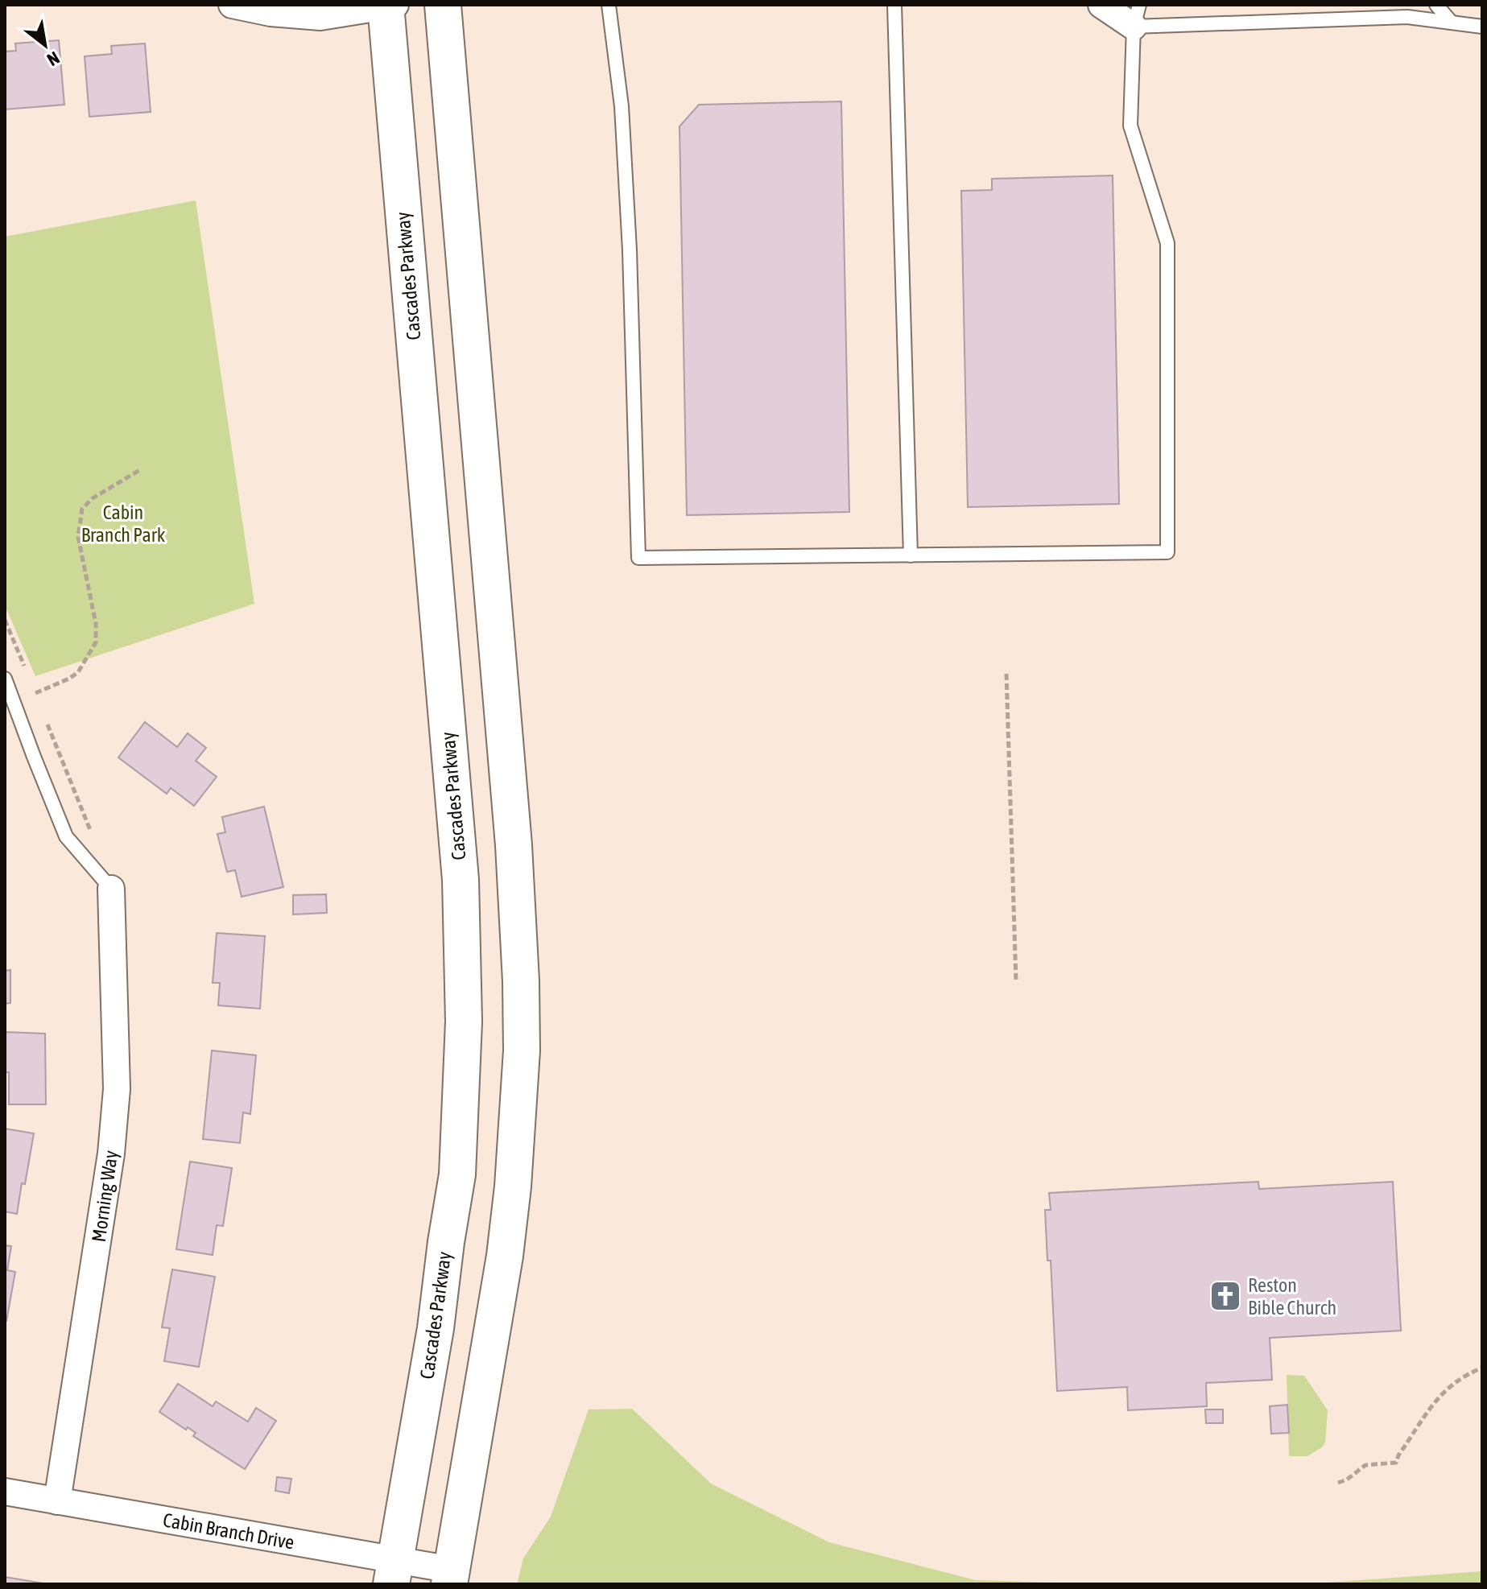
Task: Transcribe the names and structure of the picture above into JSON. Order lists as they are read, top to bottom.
{
  "streets": {
    "main road": ["Cascades Parkway"],
    "street": ["Morning Way", "Cabin Branch Drive"]
  },
  "crossings": [
    ["Cascades Parkway", "Cabin Branch Drive"],
    ["Morning Way", "Cabin Branch Drive"]
  ],
  "parks": ["Cabin Branch Park"],
  "places": {
    "church": ["Reston Bible Church"]
  },
  "north": "bottom right"
}
